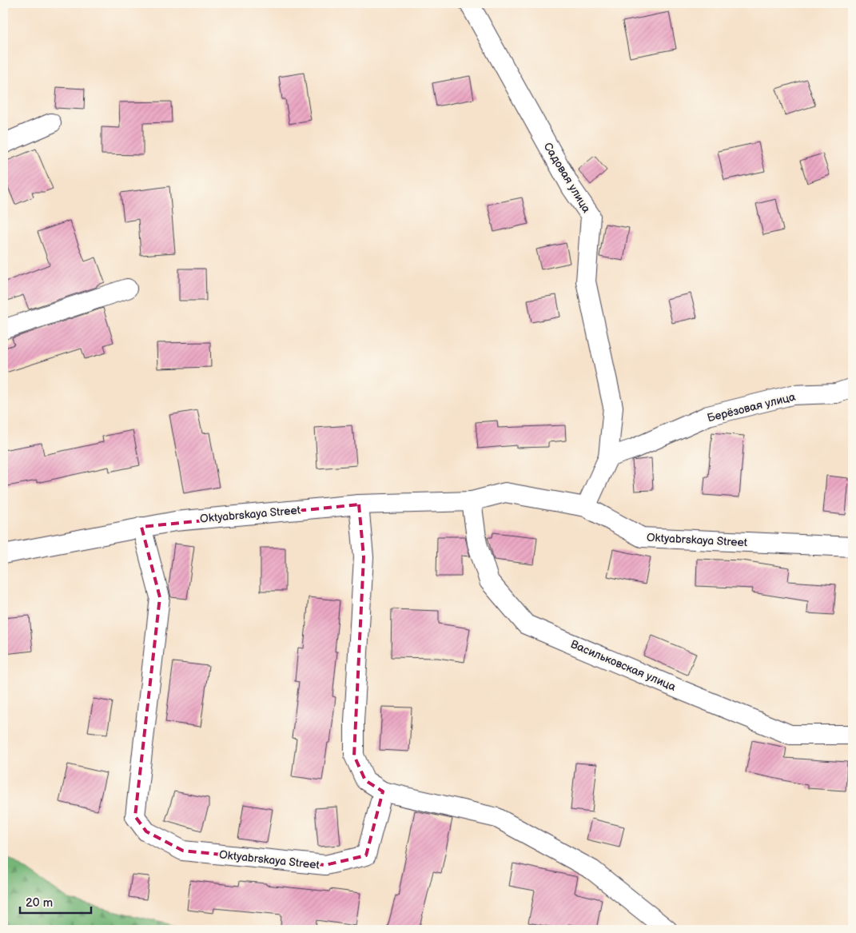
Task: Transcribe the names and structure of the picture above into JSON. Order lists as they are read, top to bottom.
{
  "streets": {
    "street": [
      "Садовая улица",
      "Берёзовая улица",
      "Oktyabrskaya Street",
      "Васильковская улица"
    ]
  },
  "crossings": [
    ["Садовая улица", "Берёзовая улица"],
    ["Садовая улица", "Oktyabrskaya Street"],
    ["Oktyabrskaya Street", "Васильковская улица"]
  ],
  "scale_bar": "20 m"
}
